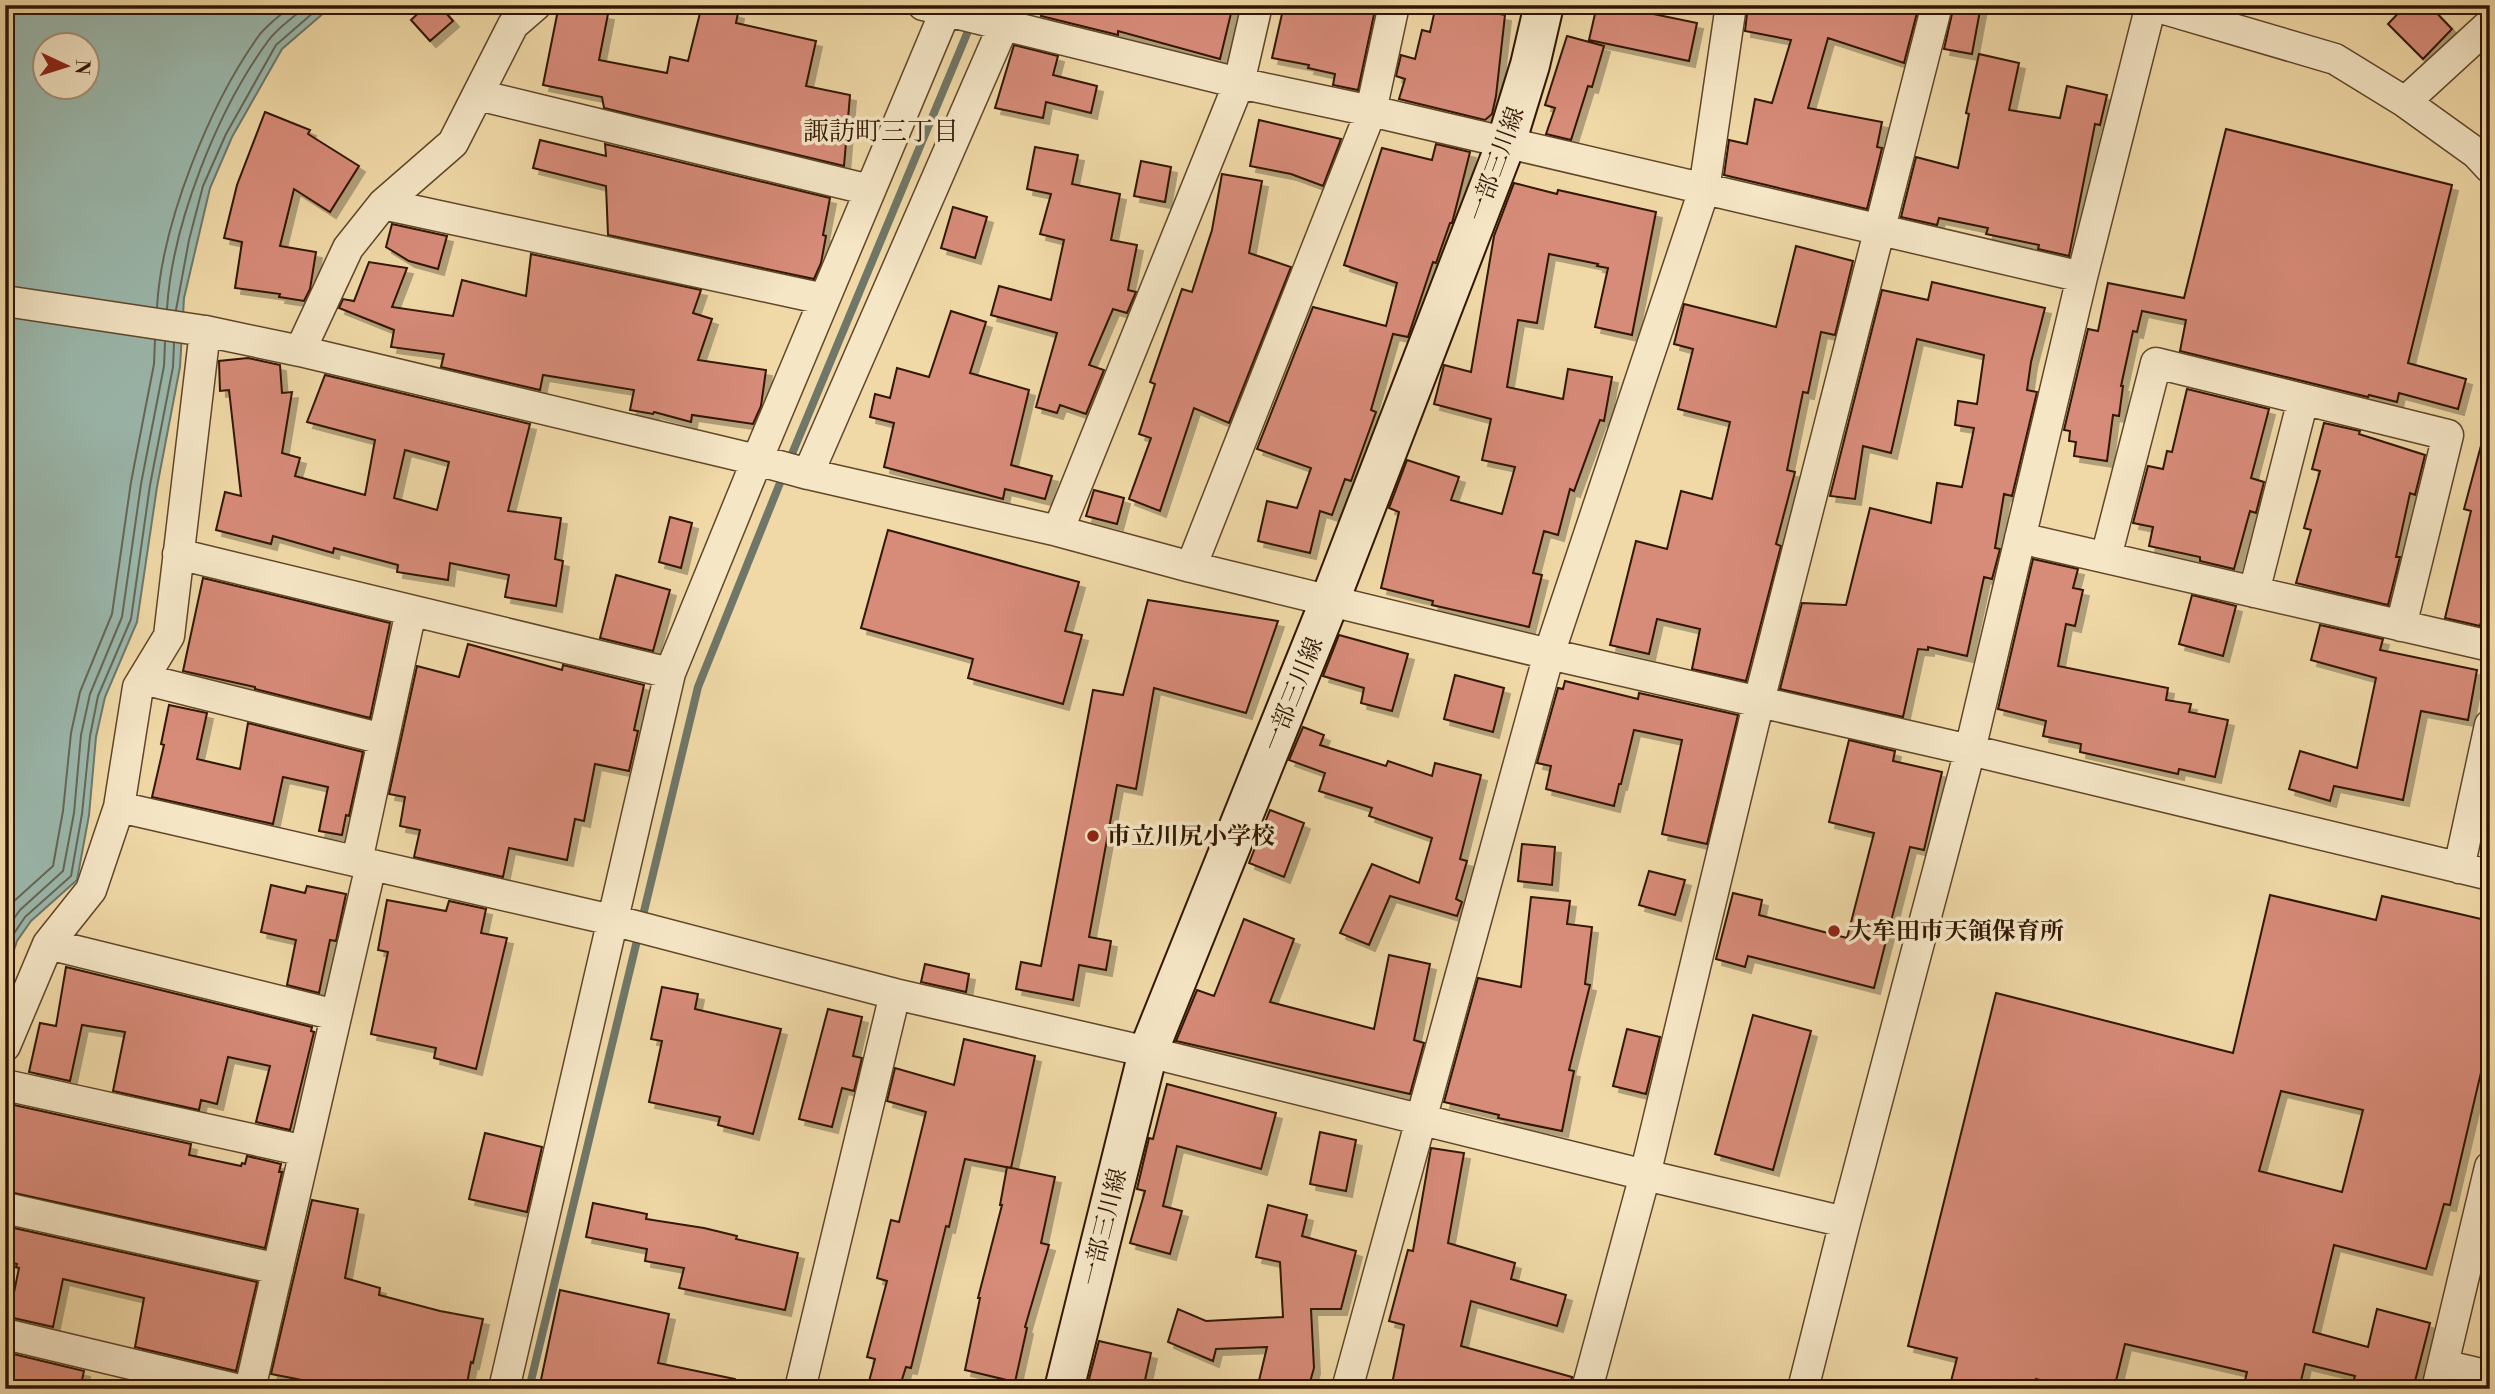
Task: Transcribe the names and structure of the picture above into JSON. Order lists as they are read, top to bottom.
{
  "streets": {
    "main road": ["一部三川線"]
  },
  "districts": ["諏訪町三丁目"],
  "places": ["市立川尻小学校", "大牟田市天領保育所"],
  "north": "right"
}
